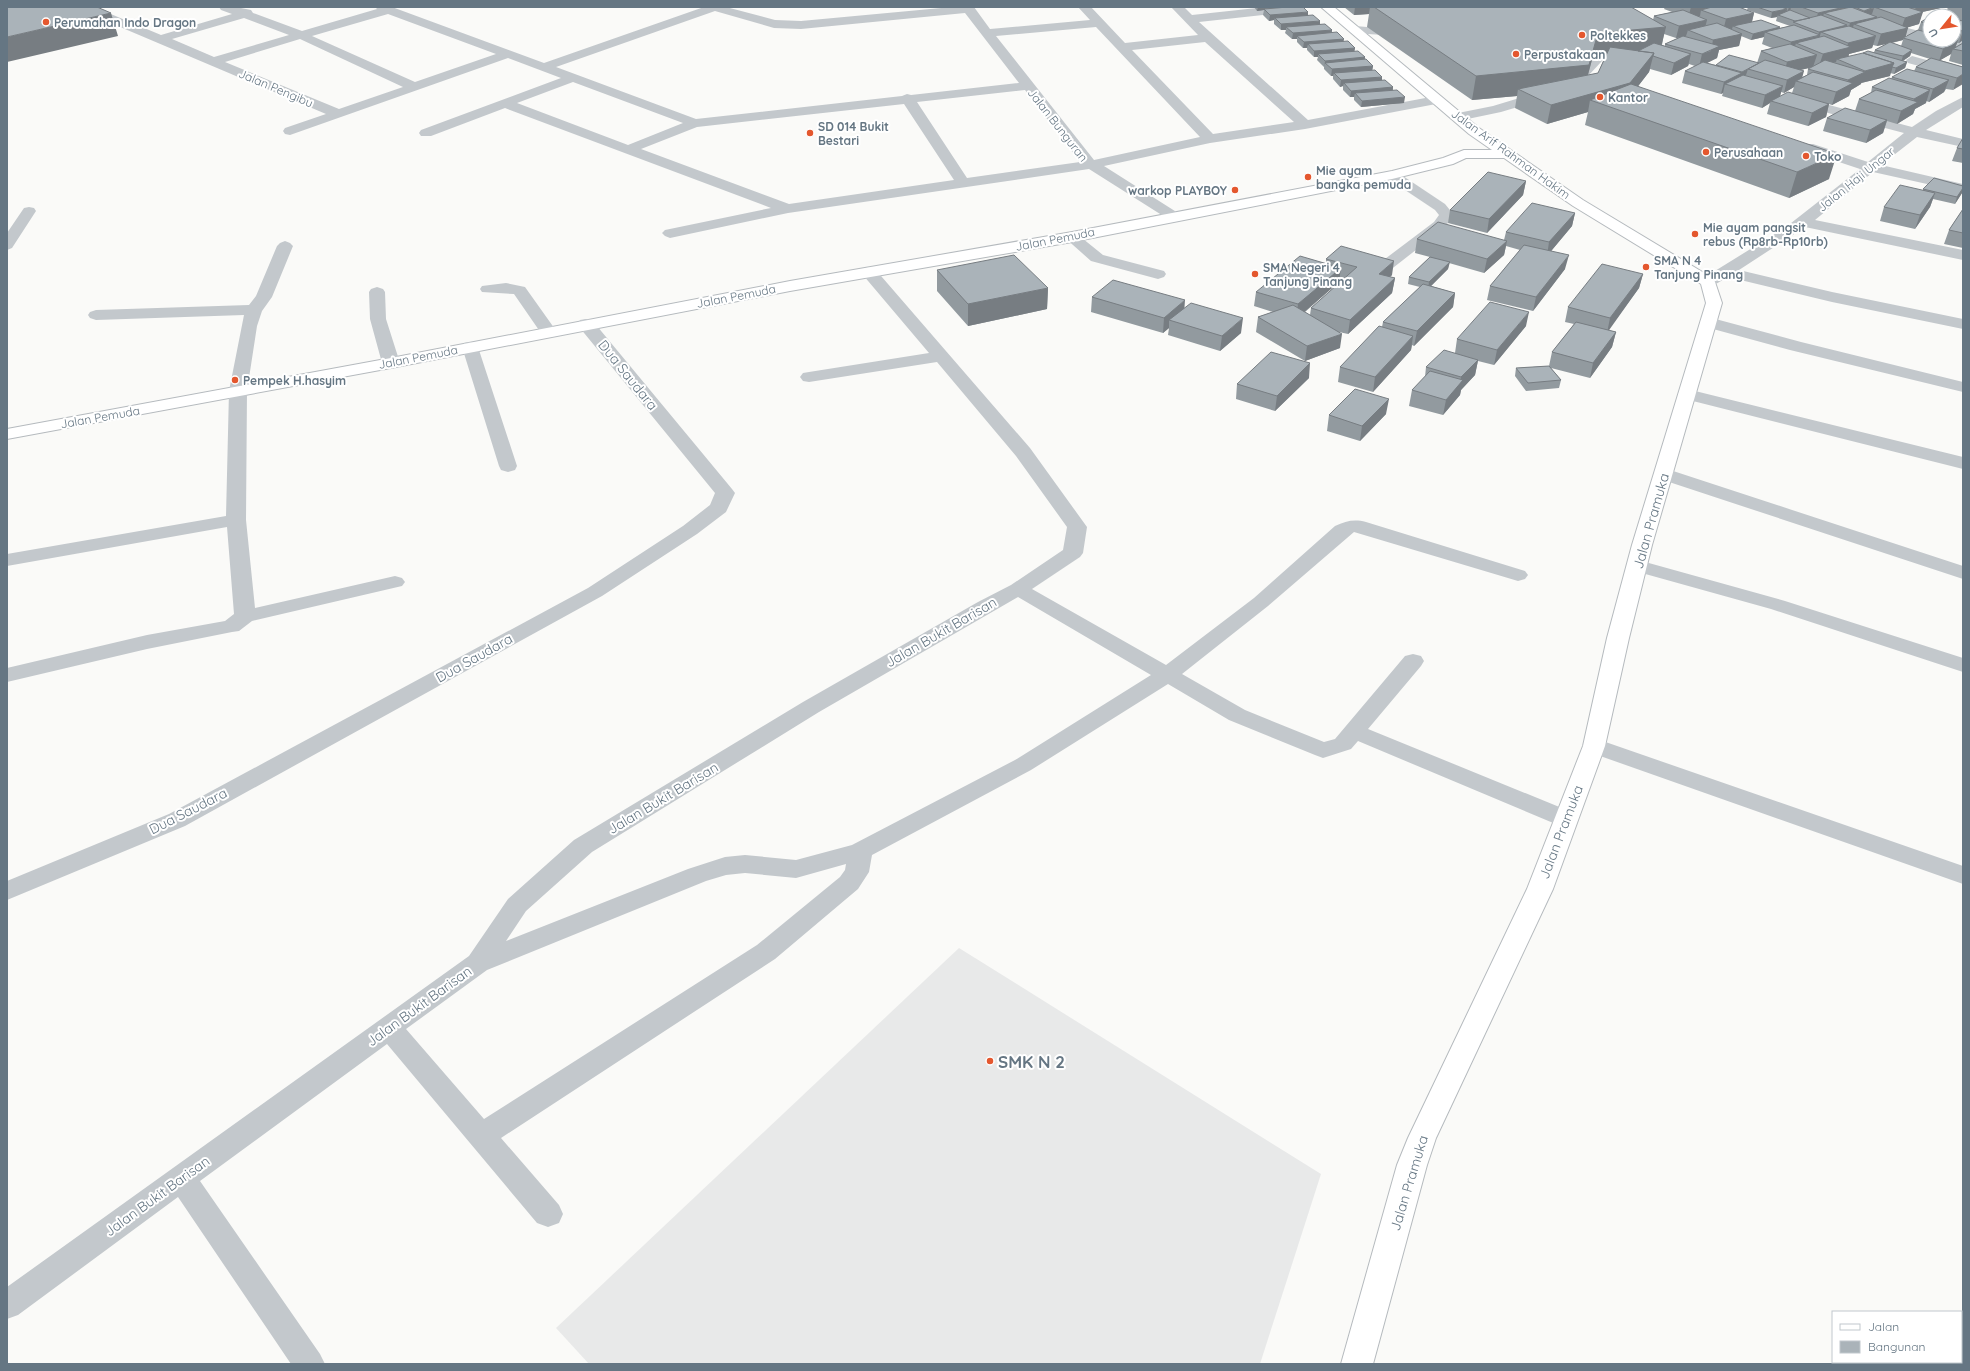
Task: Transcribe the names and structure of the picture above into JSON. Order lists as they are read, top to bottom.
{
  "streets": {
    "main road": ["Jalan Arif Rahman Hakim", "Jalan Pemuda", "Jalan Pramuka"],
    "street": [
      "Jalan Pengibu",
      "Jalan Bunguran",
      "Jalan Haji Ungar",
      "Dua Saudara",
      "Jalan Bukit Barisan"
    ]
  },
  "crossings": [
    ["Jalan Bunguran", "Jalan Pemuda"],
    ["Jalan Arif Rahman Hakim", "Jalan Haji Ungar"],
    ["Jalan Arif Rahman Hakim", "Jalan Pemuda"],
    ["Jalan Arif Rahman Hakim", "Jalan Pramuka"],
    ["Jalan Haji Ungar", "Jalan Pramuka"],
    ["Jalan Pemuda", "Dua Saudara"],
    ["Jalan Pemuda", "Jalan Bukit Barisan"]
  ],
  "places": [
    "Perumahan Indo Dragon",
    "Poltekkes",
    "Perpustakaan",
    "Kantor",
    "SD 014 Bukit Bestari",
    "Perusahaan",
    "Toko",
    "Mie ayam bangka pemuda",
    "warkop PLAYBOY",
    "Mie ayam pangsit rebus (Rp8rb-Rp10rb)",
    "SMA N 4 Tanjung Pinang",
    "SMA Negeri 4 Tanjung Pinang",
    "Pempek H.hasyim",
    "SMK N 2"
  ],
  "legend": ["Jalan", "Bangunan"],
  "north": "bottom left"
}
